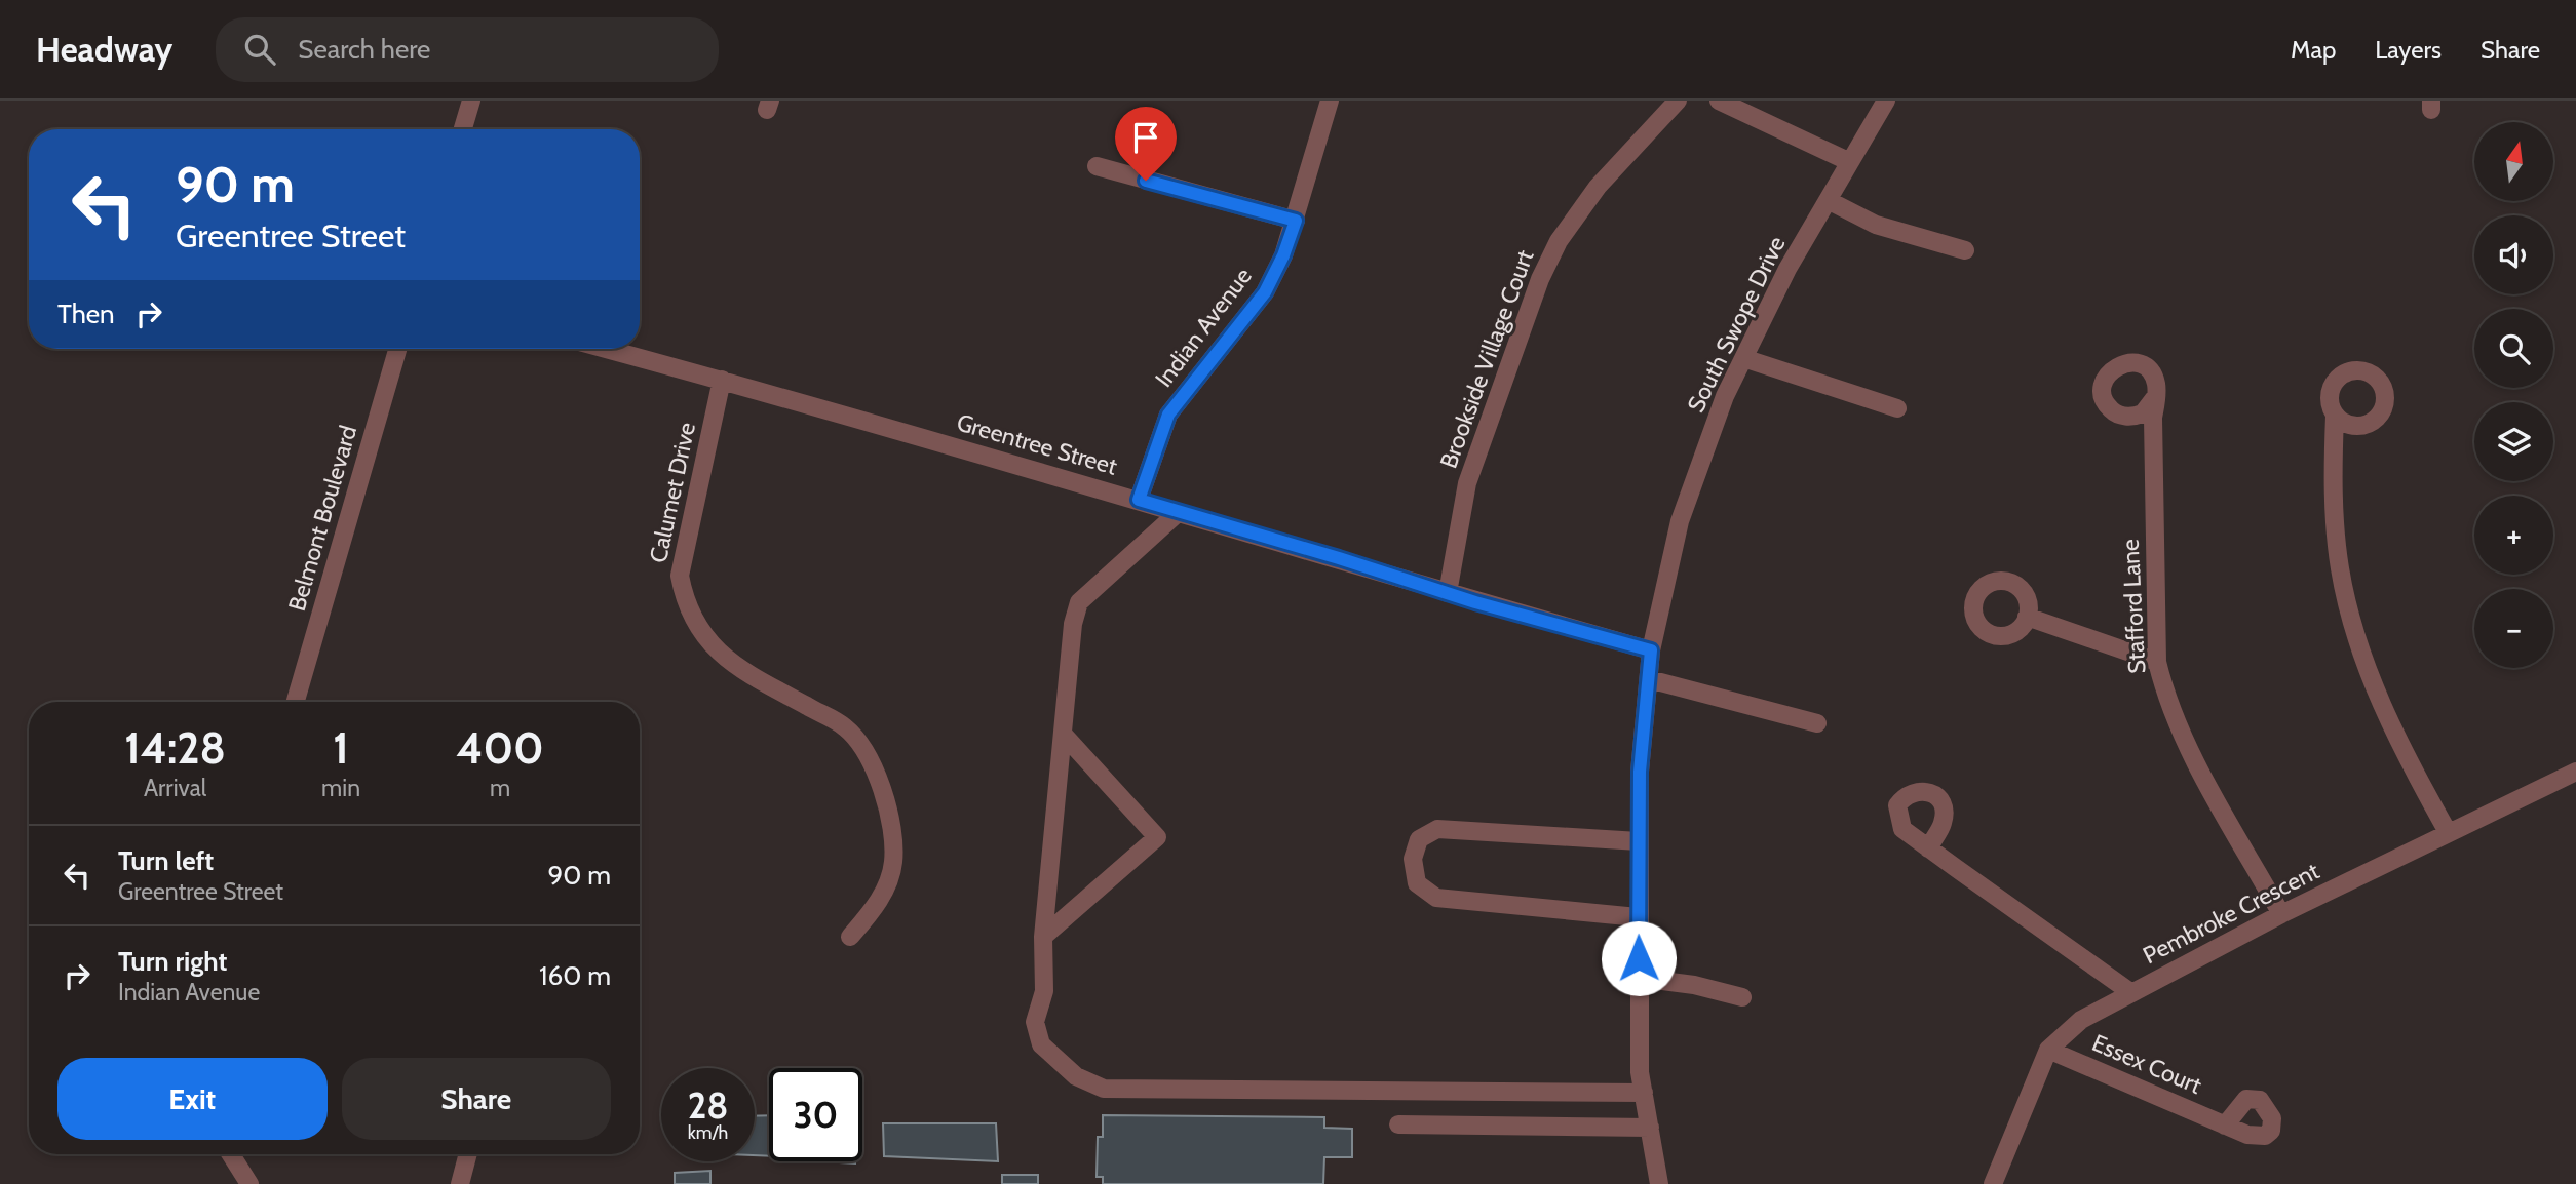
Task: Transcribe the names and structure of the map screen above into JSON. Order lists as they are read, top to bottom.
{
  "streets": {
    "street": [
      "South Swope Drive",
      "Indian Avenue",
      "Brookside Village Court",
      "Greentree Street",
      "Calumet Drive",
      "Belmont Boulevard",
      "Stafford Lane",
      "Pembroke Crescent",
      "Essex Court"
    ]
  },
  "crossings": [
    ["South Swope Drive", "Greentree Street"],
    ["Indian Avenue", "Greentree Street"],
    ["Brookside Village Court", "Greentree Street"],
    ["Greentree Street", "Calumet Drive"],
    ["Stafford Lane", "Pembroke Crescent"],
    ["Pembroke Crescent", "Essex Court"]
  ],
  "north": "top",
  "page": {
    "header": "Headway",
    "search": "Search here",
    "nav": ["Map", "Layers", "Share"],
    "map_buttons": ["+", "−"],
    "turn": ["90 m", "Greentree Street"],
    "then": "Then",
    "eta": [
      "14:28",
      "Arrival",
      "1",
      "min",
      "400",
      "m"
    ],
    "list": [
      {
        "name": "Turn left",
        "note": "Greentree Street",
        "value": "90 m"
      },
      {
        "name": "Turn right",
        "note": "Indian Avenue",
        "value": "160 m"
      }
    ],
    "buttons": ["Exit", "Share"],
    "speed": "28 km/h",
    "limit": "30"
  }
}
